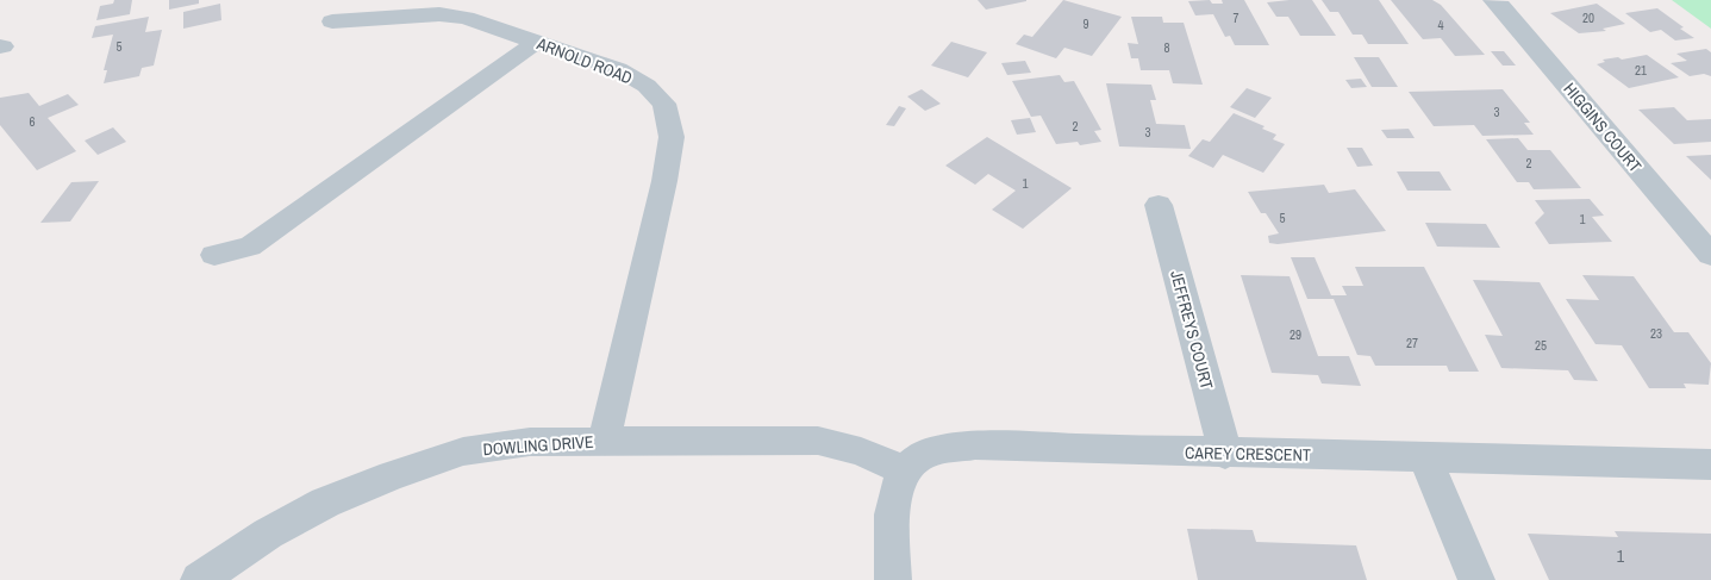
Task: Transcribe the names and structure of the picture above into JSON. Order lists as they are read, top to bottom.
{
  "streets": {
    "street": [
      "ARNOLD ROAD",
      "HIGGINS COURT",
      "JEFFREYS COURT",
      "DOWLING DRIVE",
      "CAREY CRESCENT"
    ]
  },
  "crossings": [
    ["ARNOLD ROAD", "DOWLING DRIVE"],
    ["JEFFREYS COURT", "CAREY CRESCENT"],
    ["DOWLING DRIVE", "CAREY CRESCENT"]
  ],
  "house_numbers": [
    "7",
    "20",
    "9",
    "4",
    "5",
    "8",
    "21",
    "3",
    "6",
    "2",
    "3",
    "2",
    "1",
    "5",
    "1",
    "23",
    "29",
    "27",
    "25",
    "1"
  ]
}
